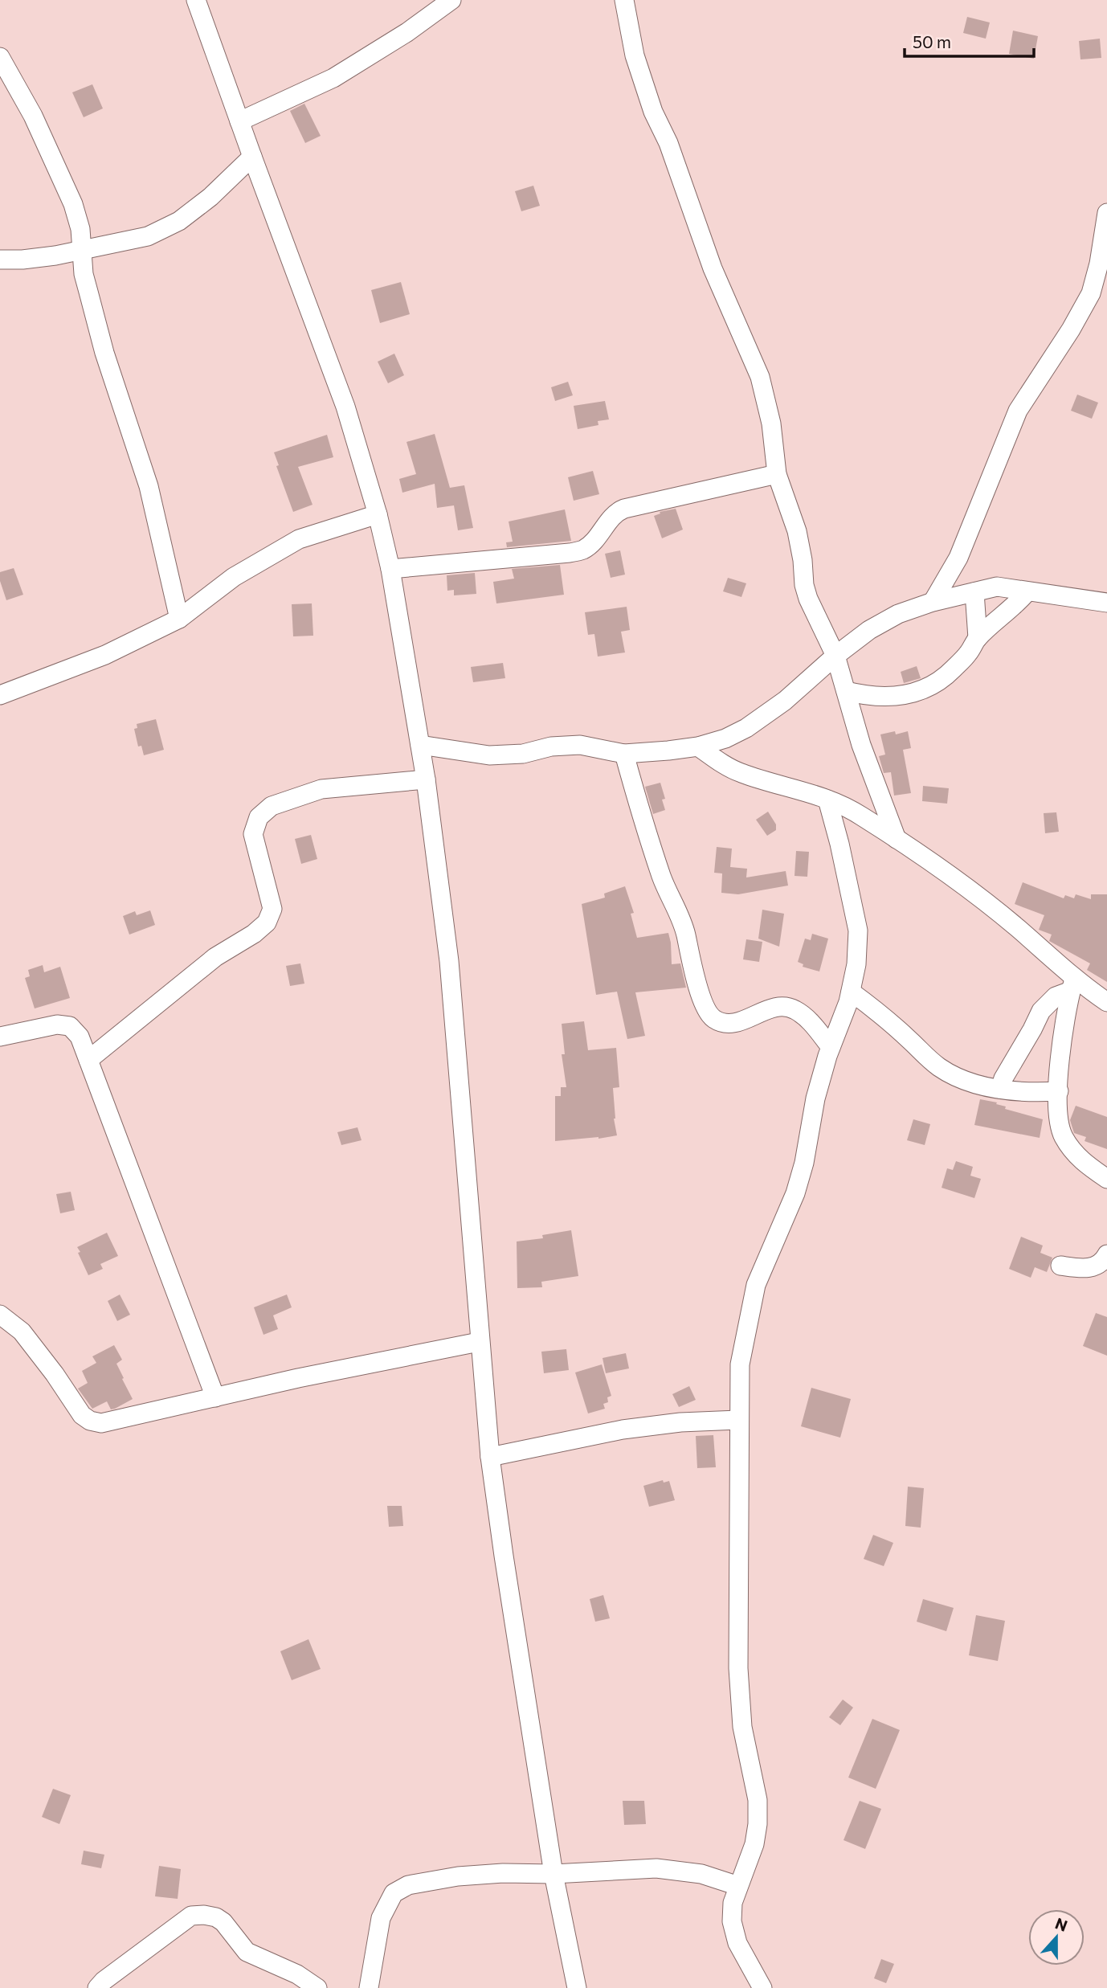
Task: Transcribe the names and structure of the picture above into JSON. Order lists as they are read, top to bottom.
{
  "scale_bar": "50 m",
  "north": "top"
}
